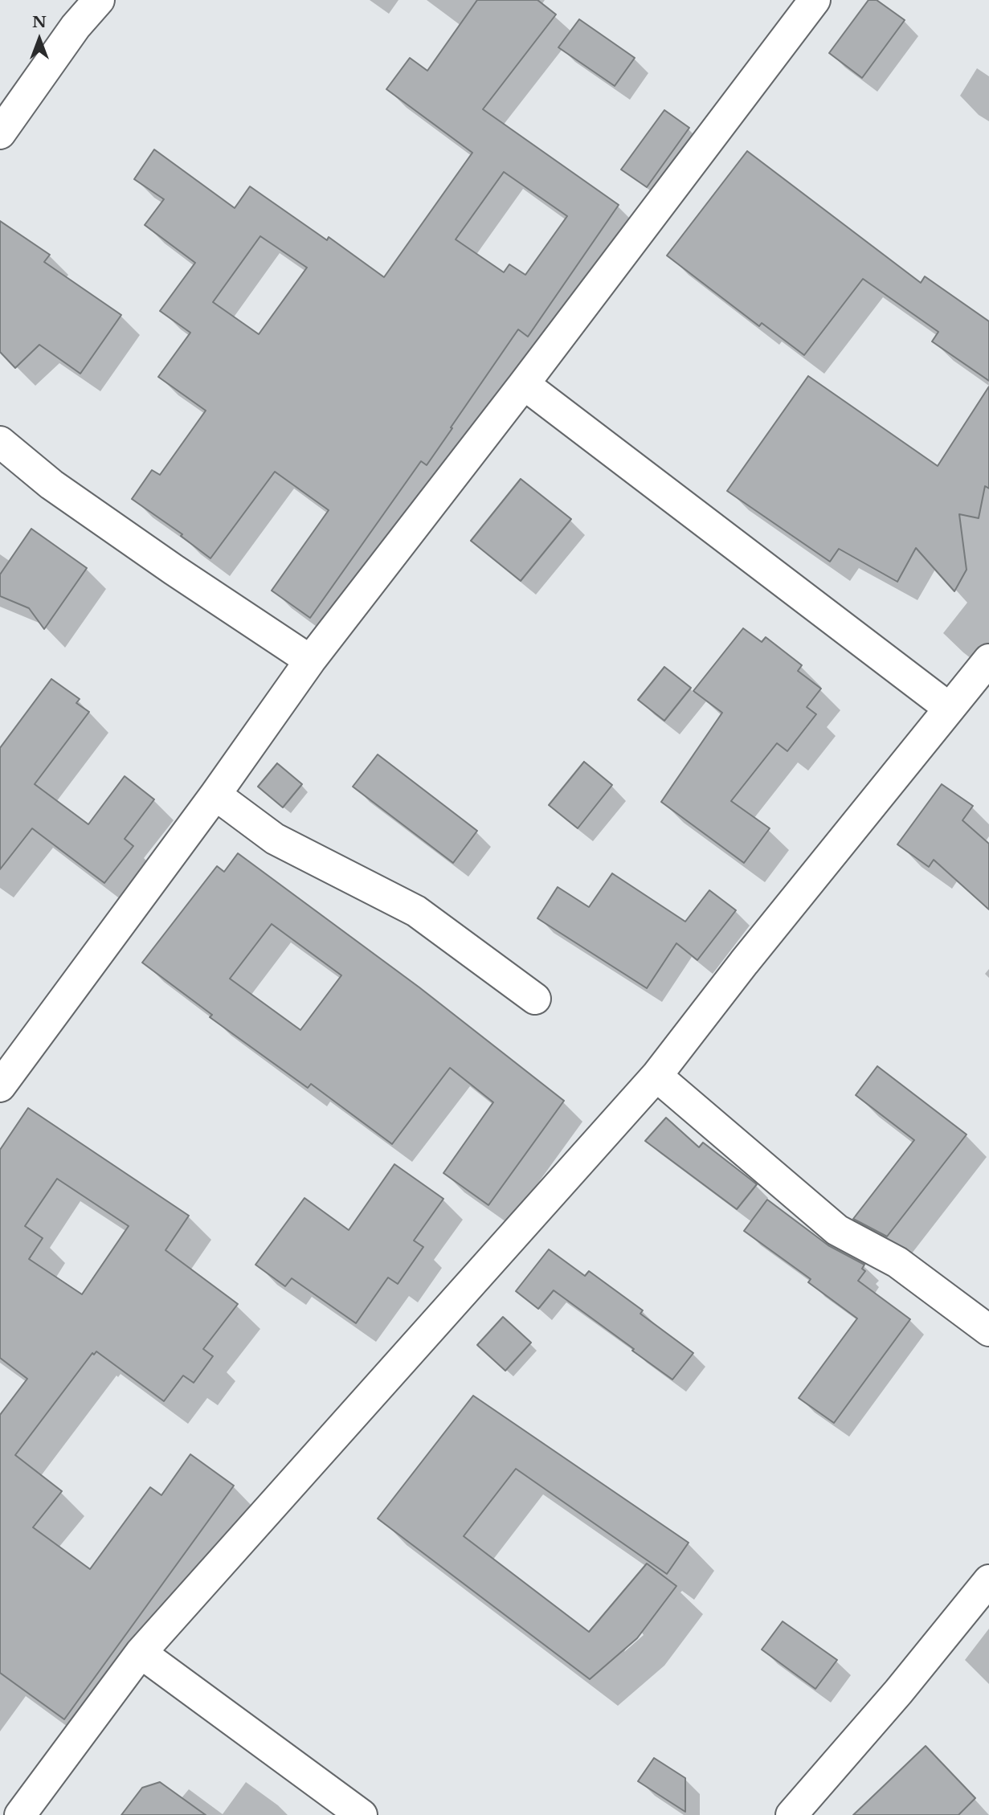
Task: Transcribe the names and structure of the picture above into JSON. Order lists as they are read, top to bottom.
{
  "north": "top"
}
